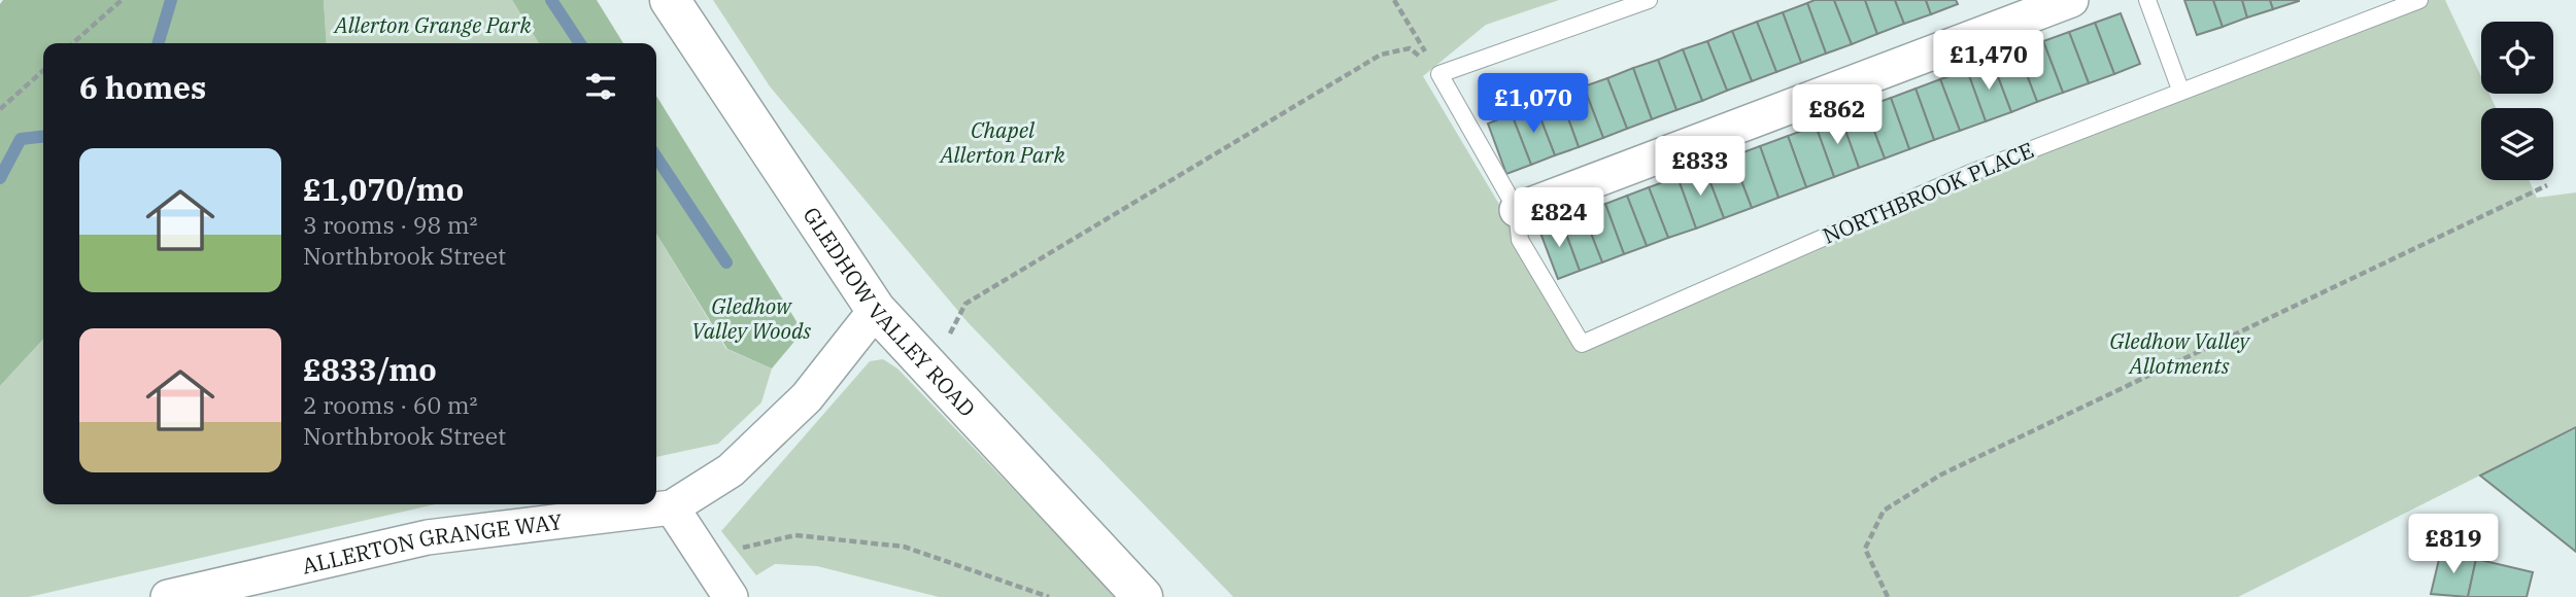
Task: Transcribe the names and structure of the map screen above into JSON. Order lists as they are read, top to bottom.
{
  "streets": {
    "street": ["GLEDHOW VALLEY ROAD", "ALLERTON GRANGE WAY"],
    "lane": ["NORTHBROOK PLACE"]
  },
  "crossings": [
    ["GLEDHOW VALLEY ROAD", "ALLERTON GRANGE WAY"]
  ],
  "parks": [
    "Allerton Grange Park",
    "Chapel Allerton Park",
    "Gledhow Valley Woods",
    "Gledhow Valley Allotments"
  ],
  "page": {
    "price": [
      "£1,470",
      "£1,070",
      "£862",
      "£833",
      "£824",
      "£819"
    ],
    "heading": "6 homes",
    "list": [
      {
        "name": "£1,070/mo",
        "note": "3 rooms · 98 m² · Northbrook Street"
      },
      {
        "name": "£833/mo",
        "note": "2 rooms · 60 m² · Northbrook Street"
      }
    ]
  }
}
